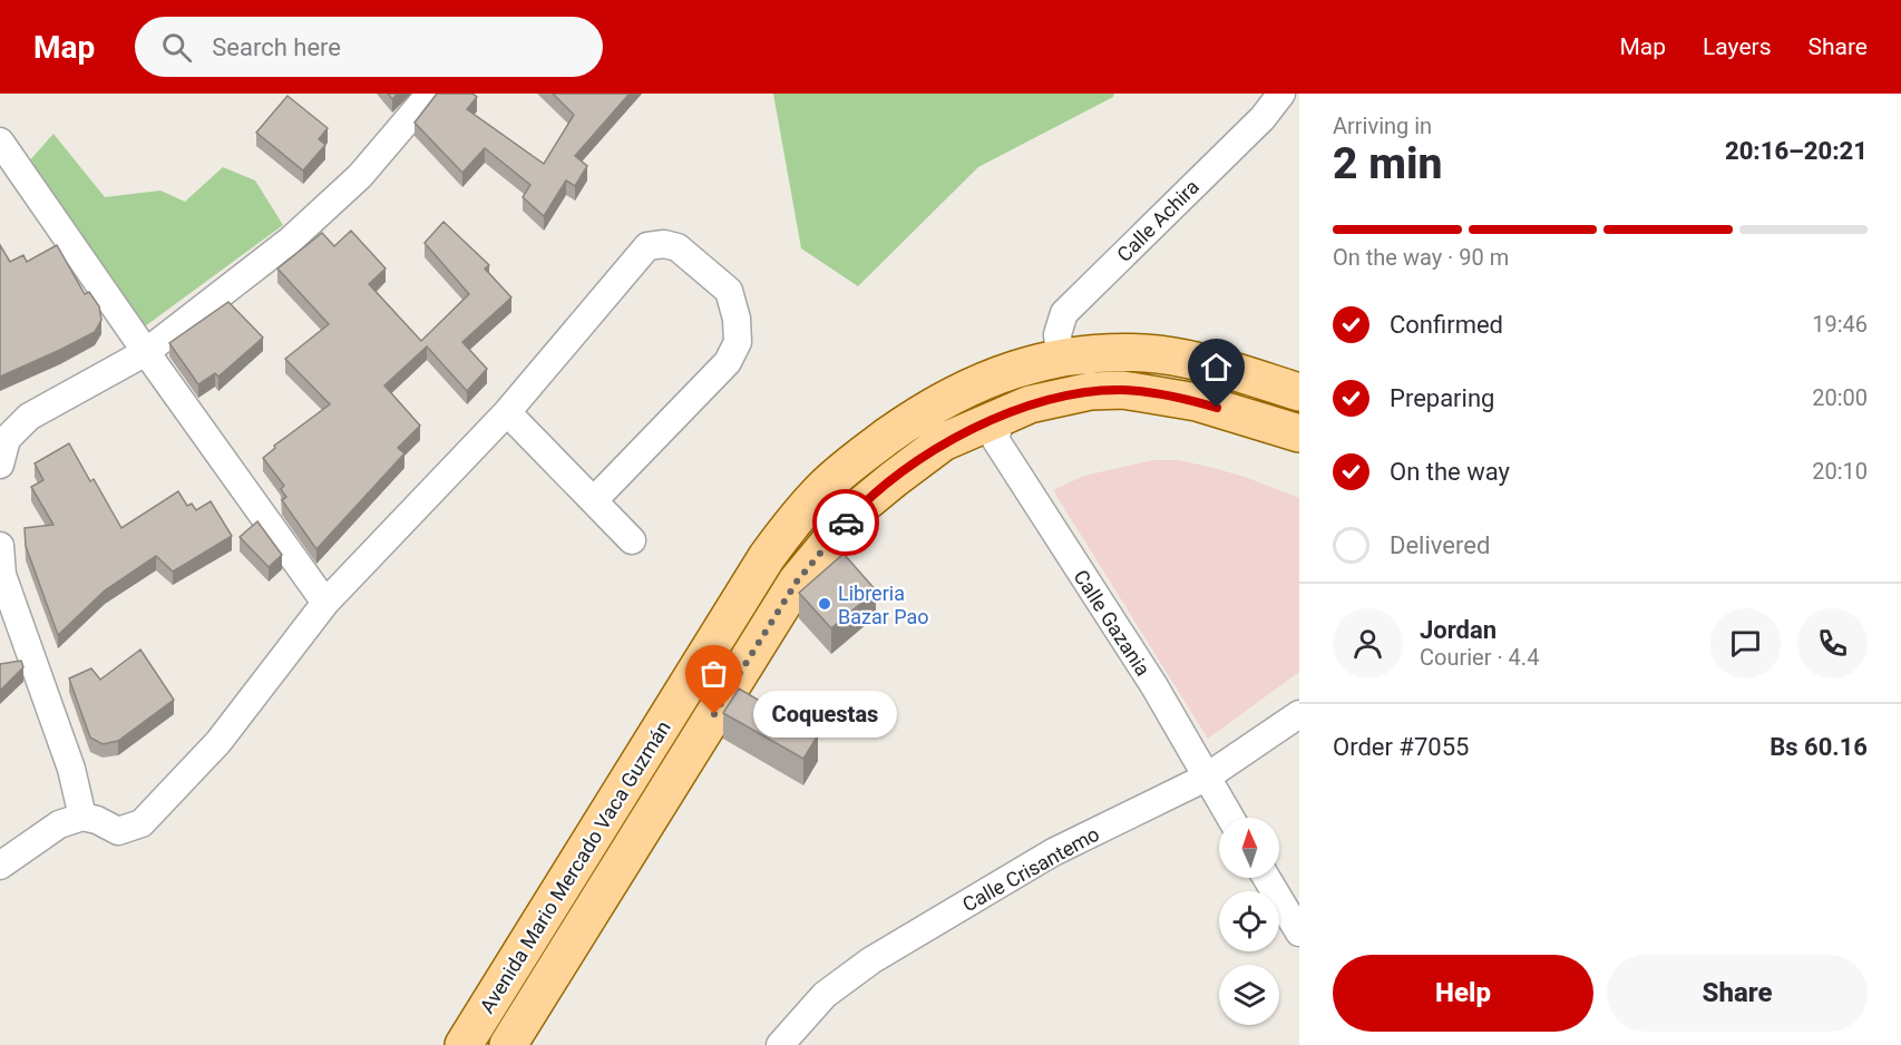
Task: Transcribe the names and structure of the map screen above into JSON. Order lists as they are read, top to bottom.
{
  "streets": {
    "main road": ["Avenida Mario Mercado Vaca Guzmán"],
    "street": ["Calle Achira", "Calle Gazania", "Calle Crisantemo"]
  },
  "crossings": [
    ["Calle Achira", "Avenida Mario Mercado Vaca Guzmán"],
    ["Calle Gazania", "Avenida Mario Mercado Vaca Guzmán"],
    ["Calle Gazania", "Calle Crisantemo"]
  ],
  "places": ["Libreria Bazar Pao", "Coquestas"],
  "north": "top",
  "page": {
    "header": "Map",
    "search": "Search here",
    "nav": ["Map", "Layers", "Share"],
    "heading": ["2 min", "Arriving in", "20:16–20:21"],
    "panel": [
      "Jordan",
      "Courier · 4.4",
      "Order #7055",
      "Bs 60.16"
    ],
    "bar": "On the way · 90 m",
    "list": [
      ["Confirmed", "19:46"],
      ["Preparing", "20:00"],
      ["On the way", "20:10"],
      "Delivered"
    ],
    "bubble": "Coquestas",
    "buttons": ["Help", "Share"]
  }
}
